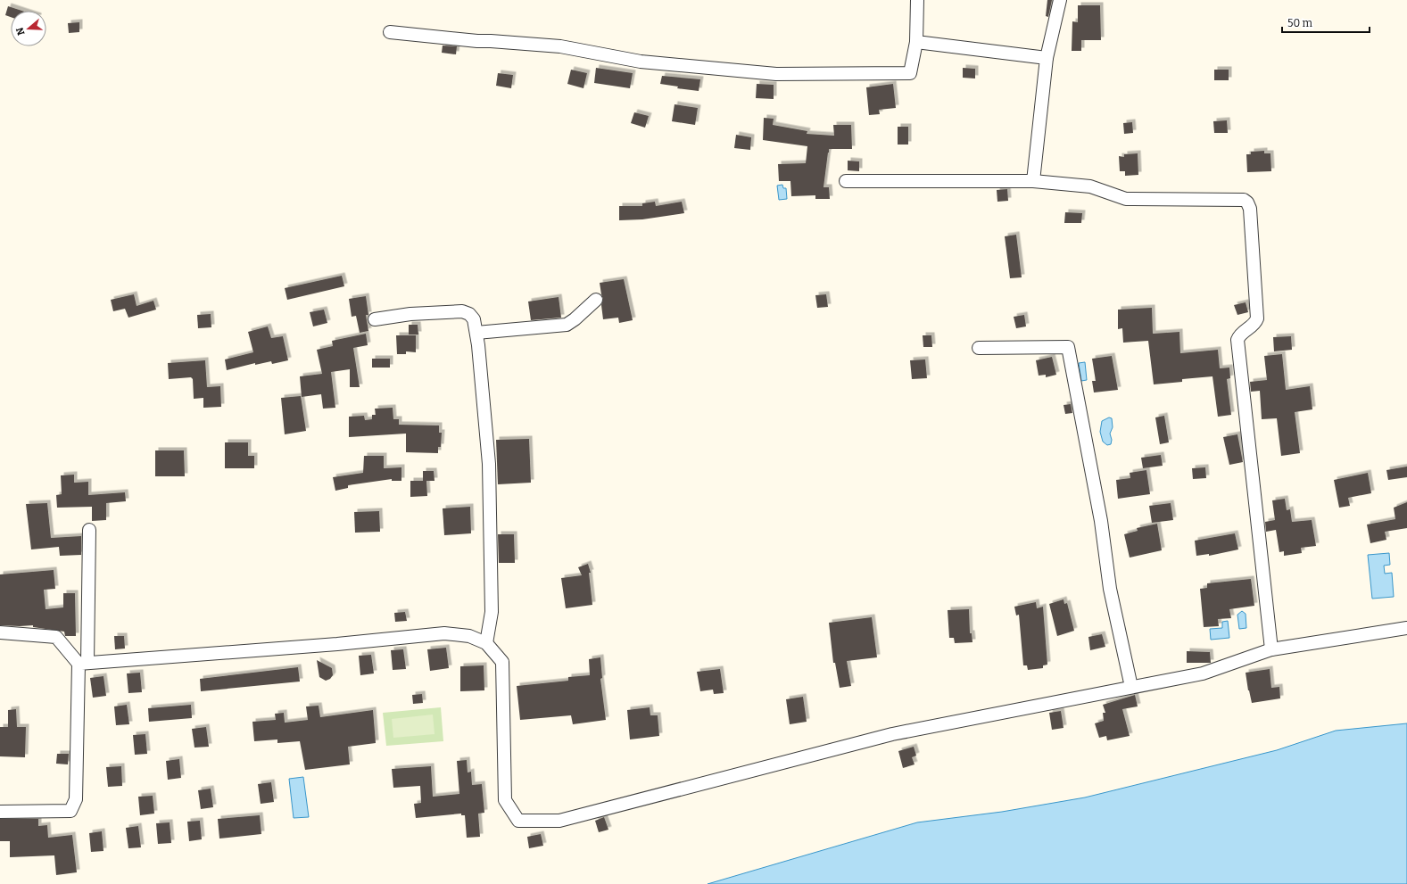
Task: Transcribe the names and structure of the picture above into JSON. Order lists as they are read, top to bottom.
{
  "scale_bar": "50 m",
  "north": "left"
}
